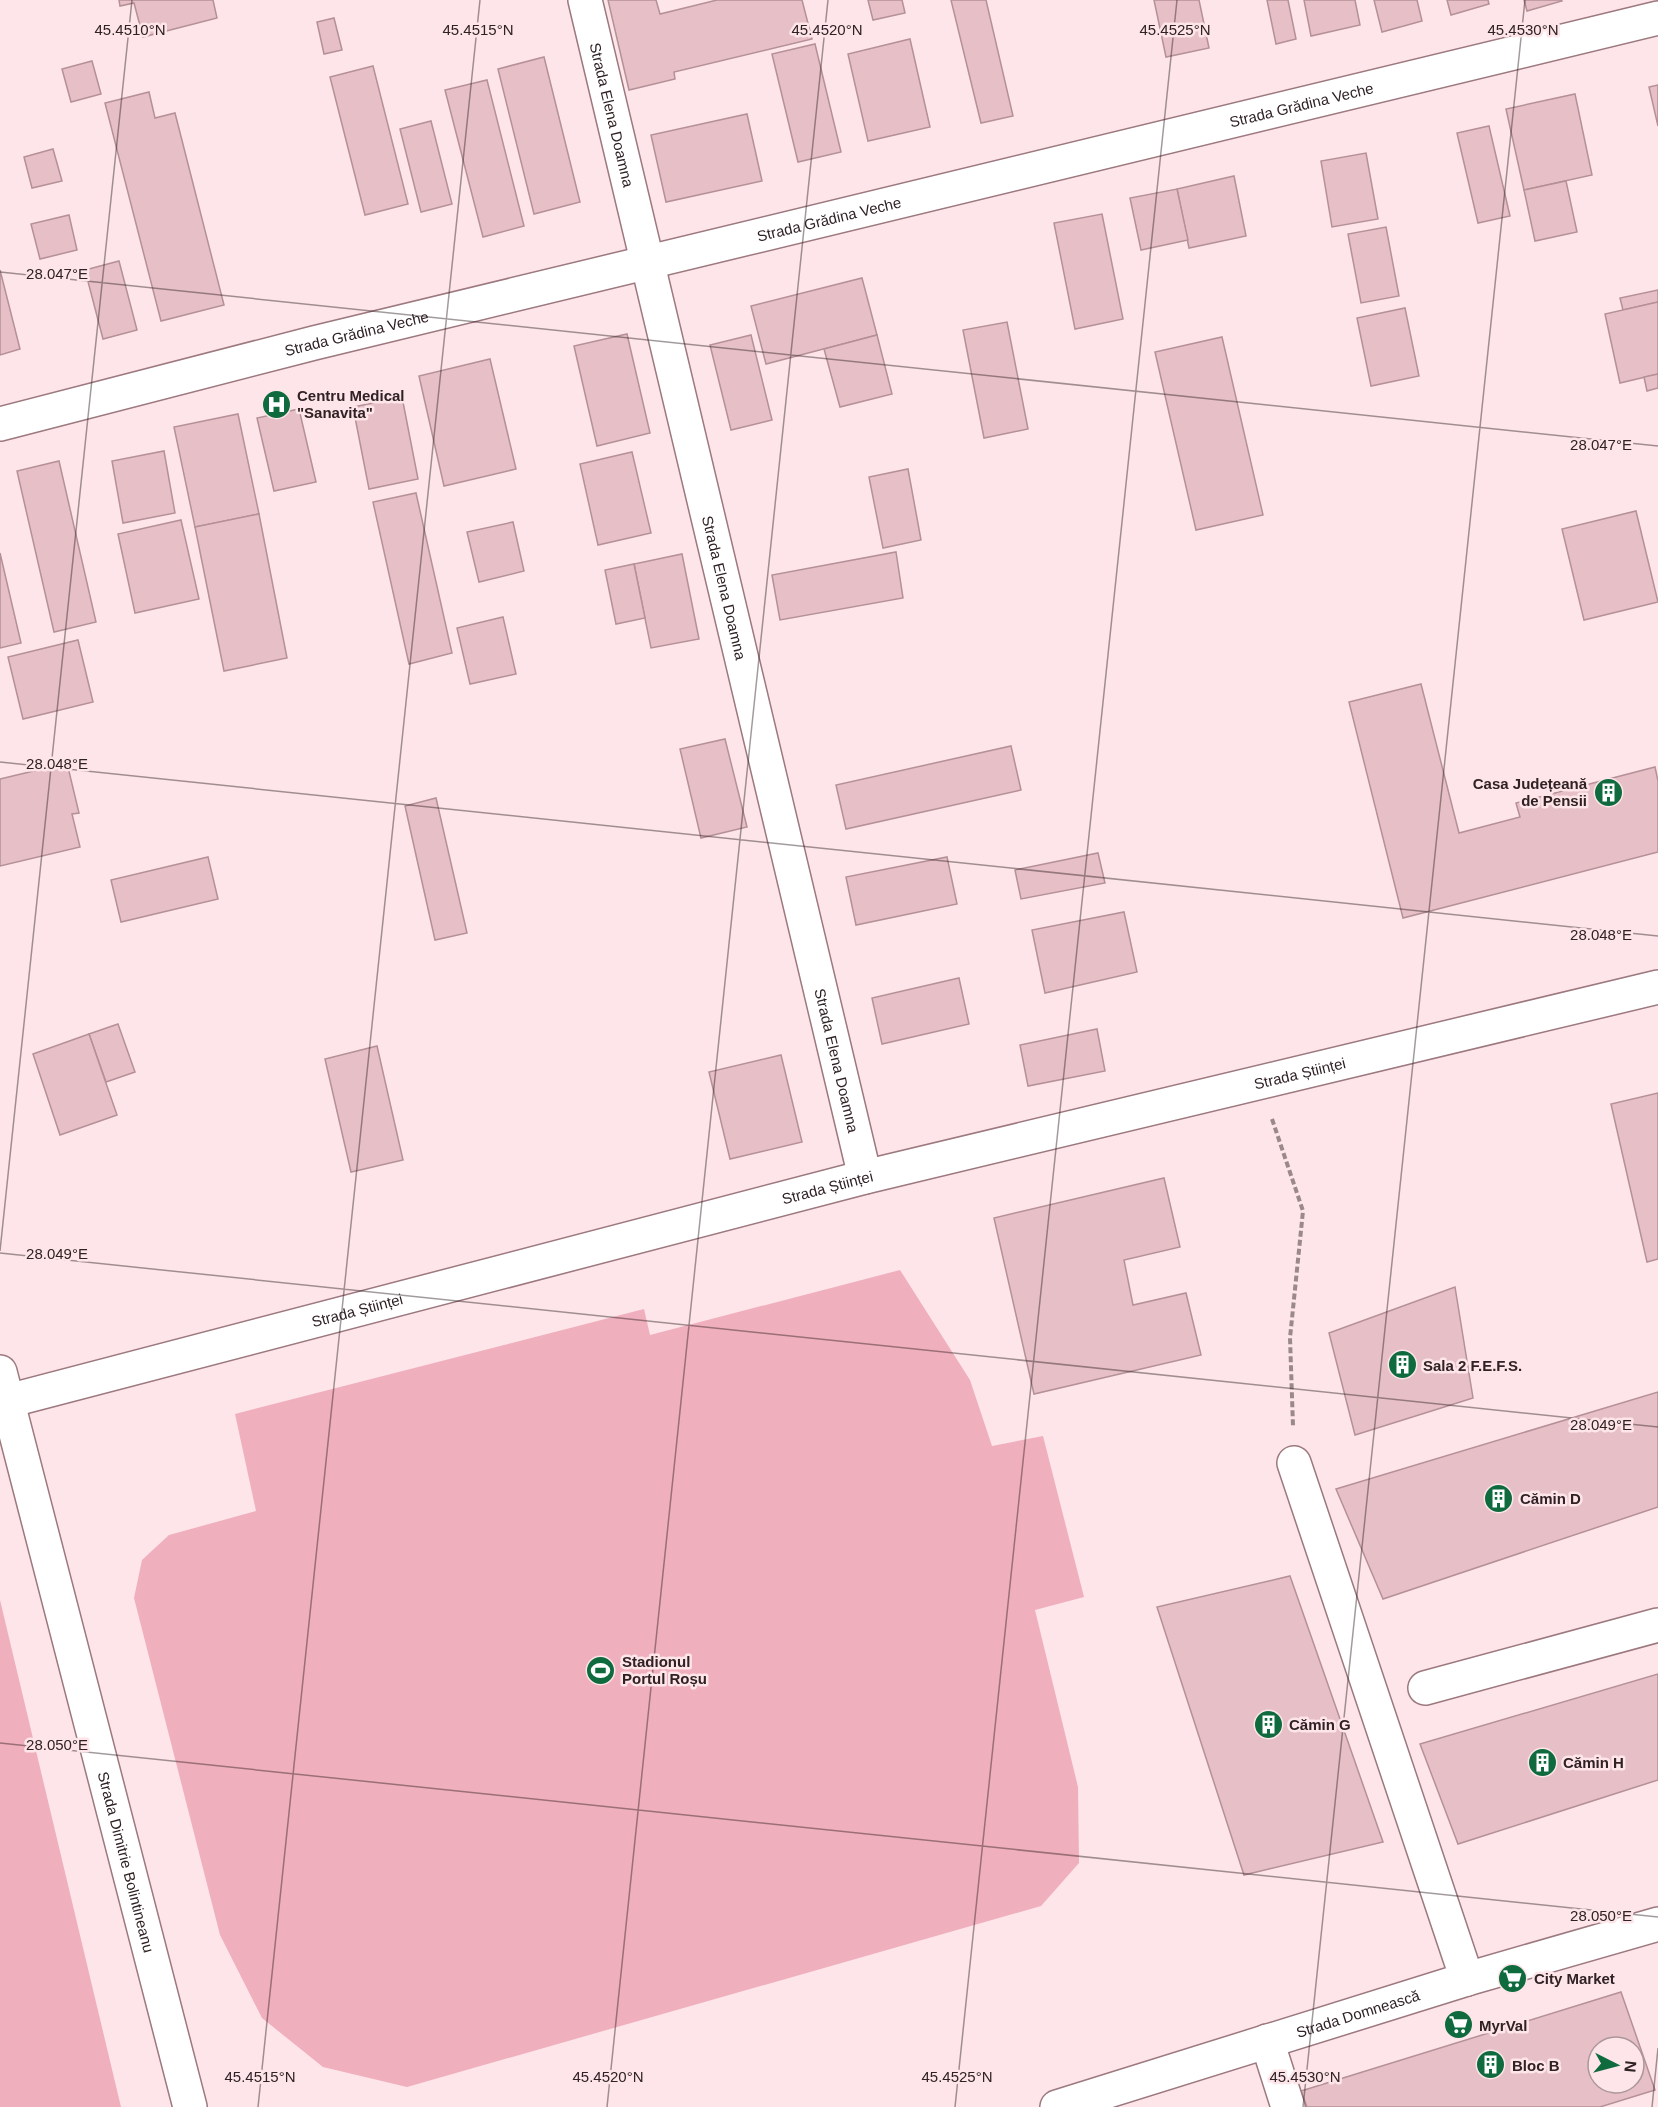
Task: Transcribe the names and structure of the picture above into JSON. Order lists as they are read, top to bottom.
{
  "streets": {
    "street": [
      "Strada Grădina Veche",
      "Strada Elena Doamna",
      "Strada Științei",
      "Strada Dimitrie Bolintineanu",
      "Strada Domnească"
    ]
  },
  "crossings": [
    ["Strada Grădina Veche", "Strada Elena Doamna"],
    ["Strada Elena Doamna", "Strada Științei"],
    ["Strada Științei", "Strada Dimitrie Bolintineanu"]
  ],
  "places": {
    "hospital": ["Centru Medical \"Sanavita\""],
    "building": [
      "Casa Județeană de Pensii",
      "Sala 2 F.E.F.S.",
      "Cămin D",
      "Cămin G",
      "Cămin H",
      "Bloc B"
    ],
    "sports": ["Stadionul Portul Roșu"],
    "supermarket": ["City Market", "MyrVal"]
  },
  "north": "right",
  "coordinates": [
    "45.4510°N",
    "45.4515°N",
    "45.4520°N",
    "45.4525°N",
    "45.4530°N",
    "28.047°E",
    "28.048°E",
    "28.049°E",
    "28.050°E"
  ]
}
